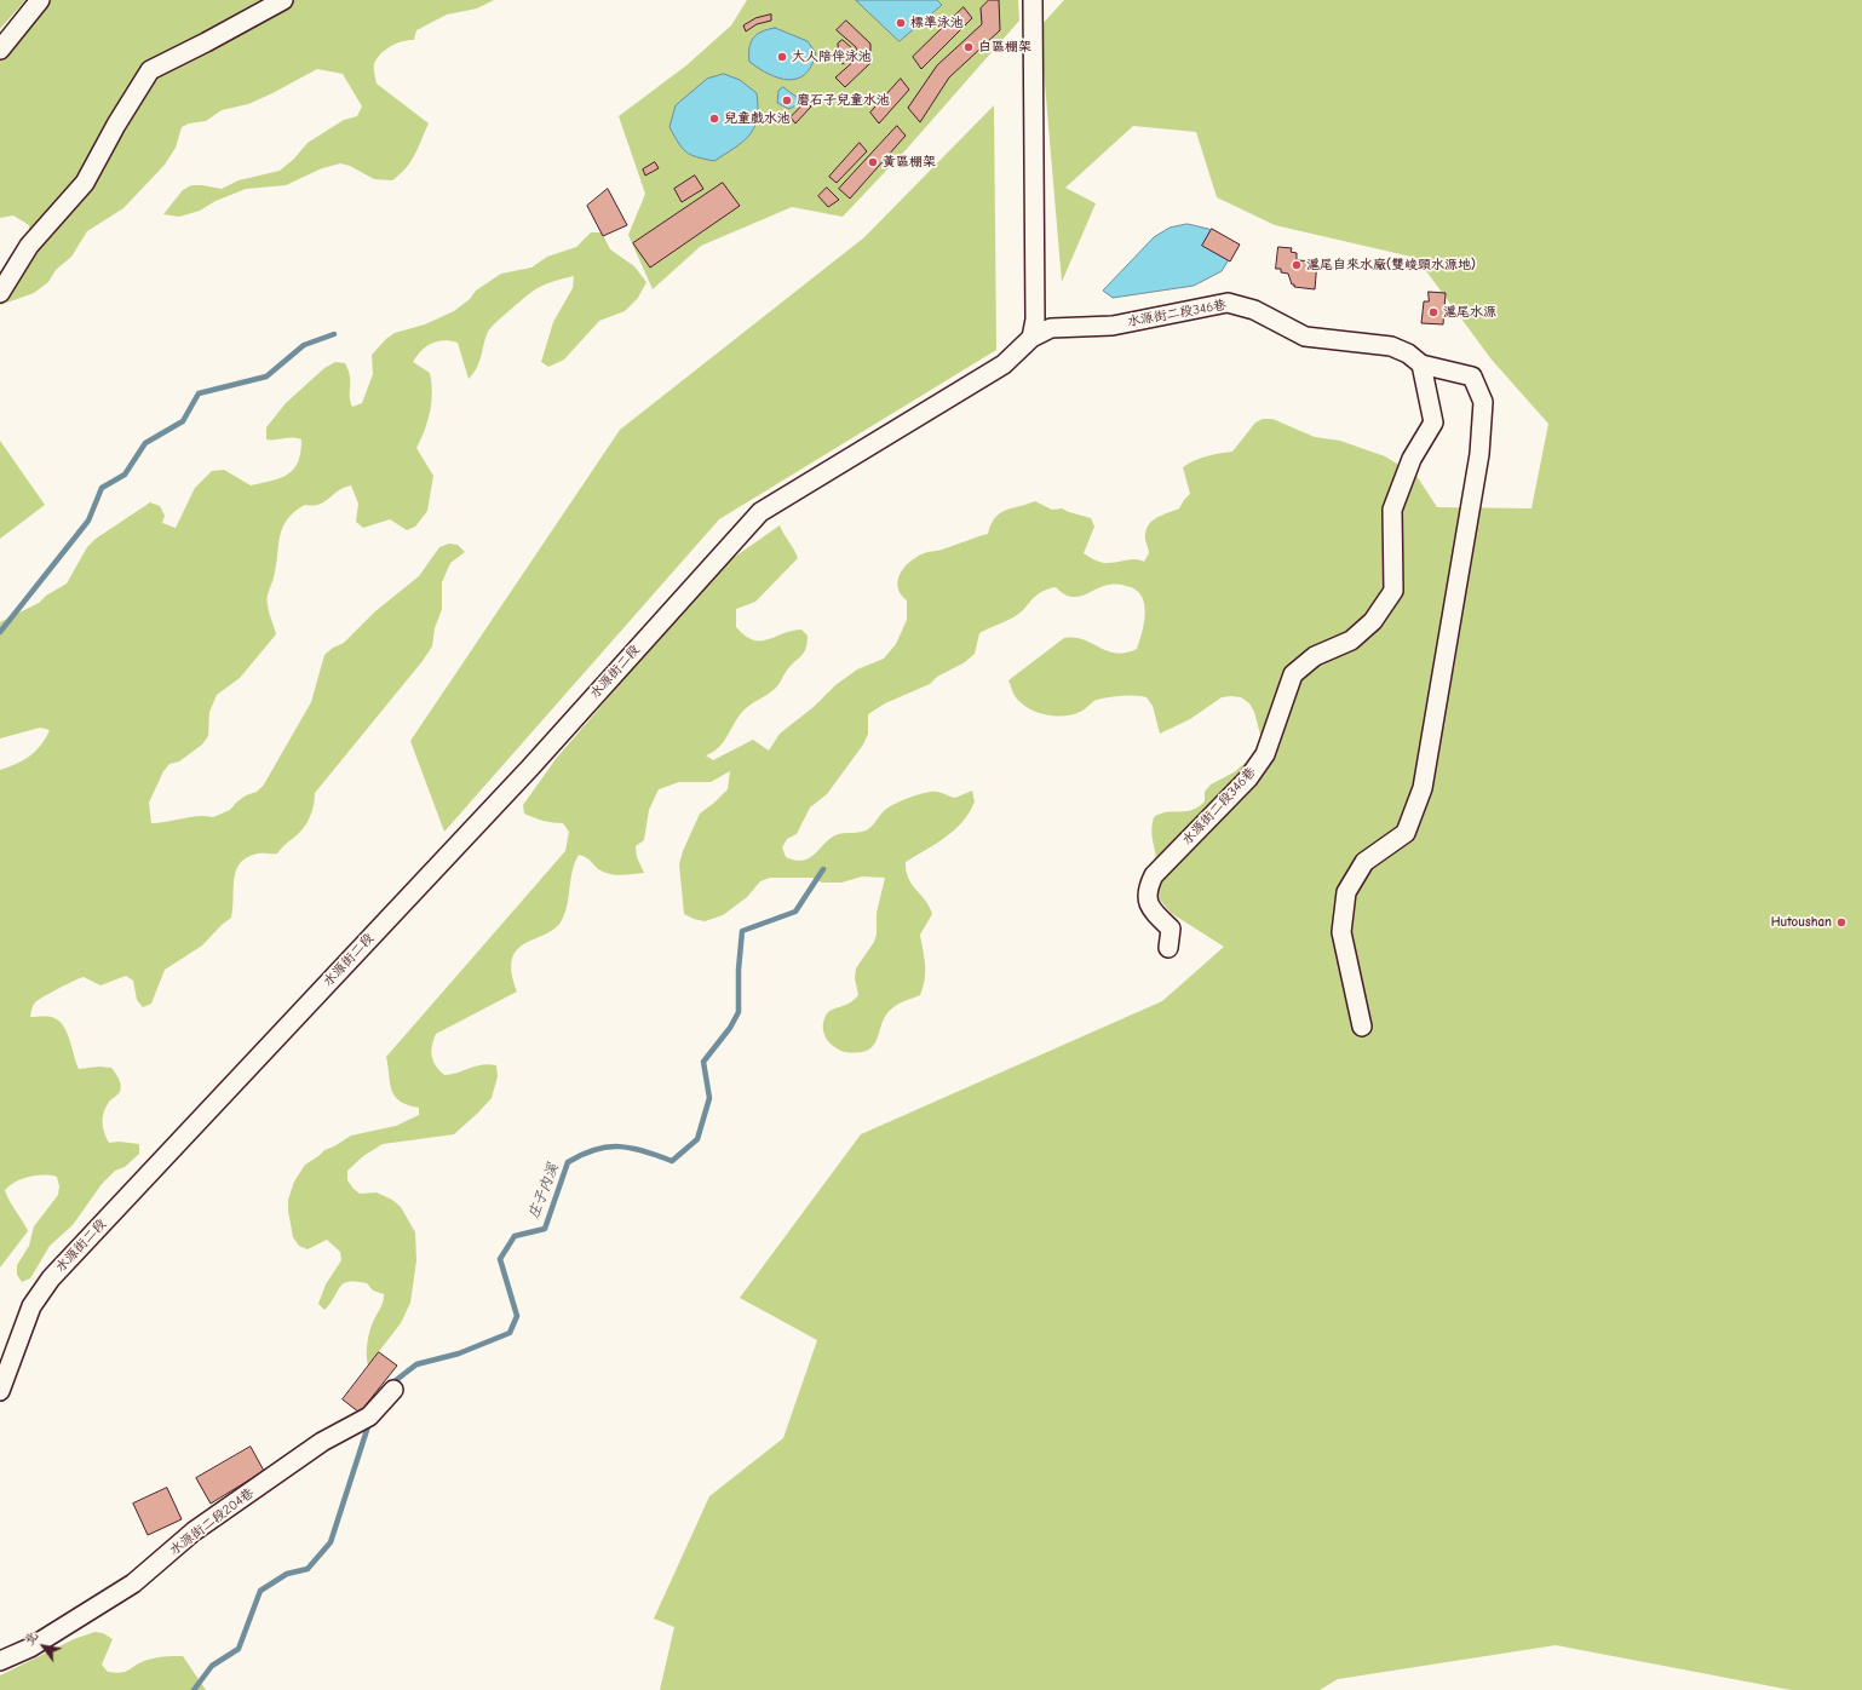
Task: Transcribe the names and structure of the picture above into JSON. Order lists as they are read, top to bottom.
{
  "streets": {
    "street": ["水源街二段346巷", "水源街二段", "水源街二段204巷"]
  },
  "crossings": [
    ["水源街二段346巷", "水源街二段"]
  ],
  "water": ["庄子內溪"],
  "places": [
    "標準泳池",
    "白區棚架",
    "大人陪伴泳池",
    "磨石子兒童水池",
    "兒童戲水池",
    "黃區棚架",
    "滬尾自來水廠(雙峻頭水源地)",
    "滬尾水源",
    "Hutoushan"
  ],
  "north": "top left"
}
